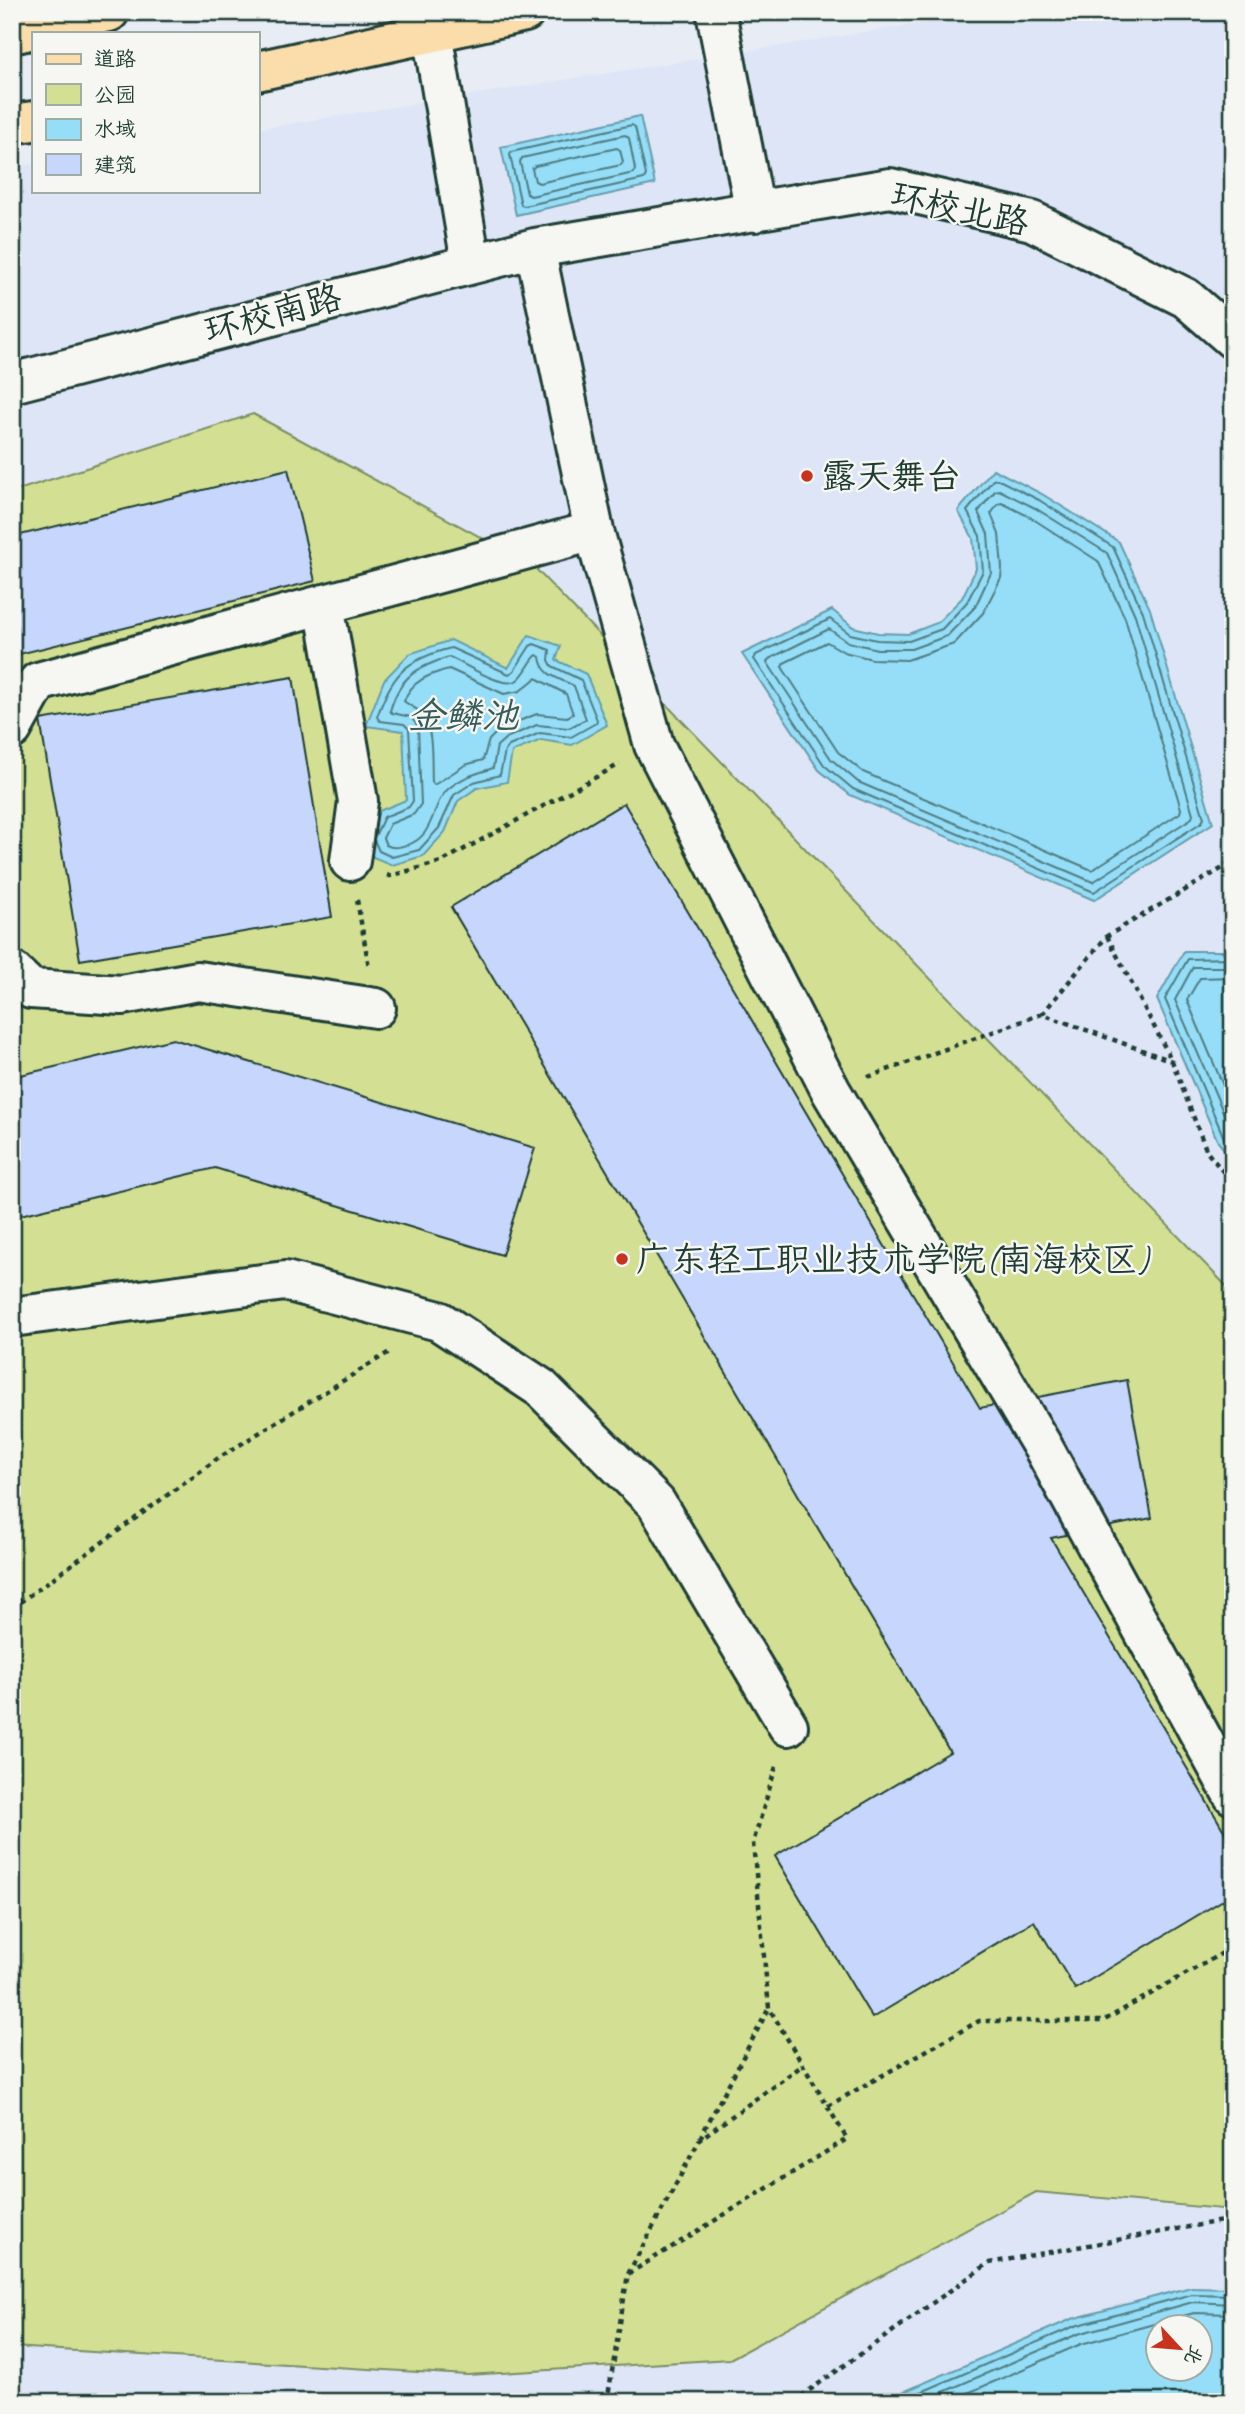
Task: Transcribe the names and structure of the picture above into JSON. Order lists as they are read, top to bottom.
{
  "streets": {
    "street": ["环校北路", "环校南路"]
  },
  "crossings": [
    ["环校北路", "环校南路"]
  ],
  "water": ["金鳞池"],
  "places": ["露天舞台", "广东轻工职业技术学院(南海校区)"],
  "legend": [
    "道路",
    "公园",
    "水域",
    "建筑"
  ],
  "north": "bottom right"
}
